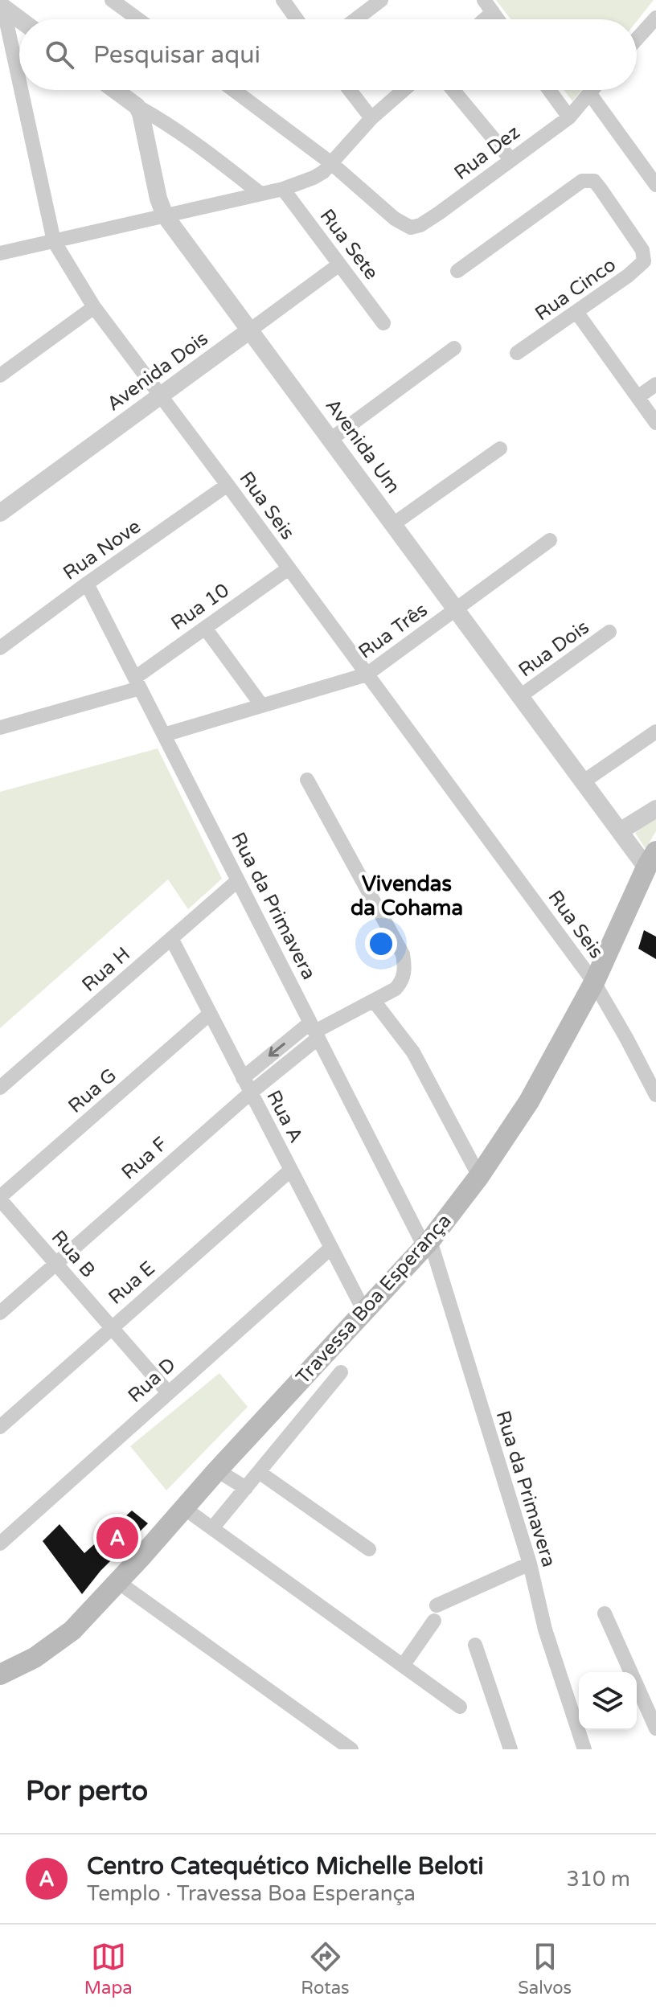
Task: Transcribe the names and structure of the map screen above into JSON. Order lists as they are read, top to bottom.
{
  "streets": {
    "main road": ["Travessa Boa Esperança"],
    "street": [
      "Rua Dez",
      "Rua Sete",
      "Rua Cinco",
      "Avenida Dois",
      "Avenida Um",
      "Rua Seis",
      "Rua Nove",
      "Rua 10",
      "Rua Três",
      "Rua Dois",
      "Rua da Primavera",
      "Rua H",
      "Rua G",
      "Rua A",
      "Rua F",
      "Rua B",
      "Rua E",
      "Rua D"
    ]
  },
  "crossings": [
    ["Rua Sete", "Avenida Dois"],
    ["Avenida Dois", "Avenida Um"],
    ["Avenida Dois", "Rua Seis"],
    ["Avenida Um", "Rua Três"],
    ["Avenida Um", "Rua Dois"],
    ["Avenida Um", "Travessa Boa Esperança"],
    ["Rua Seis", "Rua Nove"],
    ["Rua Seis", "Rua 10"],
    ["Rua Seis", "Rua Três"],
    ["Rua Seis", "Travessa Boa Esperança"],
    ["Rua Nove", "Rua da Primavera"],
    ["Rua 10", "Rua da Primavera"],
    ["Rua Três", "Rua da Primavera"],
    ["Rua da Primavera", "Rua H"],
    ["Rua da Primavera", "Rua F"],
    ["Rua da Primavera", "Travessa Boa Esperança"],
    ["Rua H", "Rua A"],
    ["Rua G", "Rua A"],
    ["Rua G", "Rua B"],
    ["Rua A", "Rua F"],
    ["Rua A", "Rua E"],
    ["Rua A", "Travessa Boa Esperança"],
    ["Rua A", "Rua D"],
    ["Rua F", "Rua B"],
    ["Rua B", "Rua E"],
    ["Rua B", "Rua D"]
  ],
  "districts": ["Vivendas da Cohama"],
  "page": {
    "search": "Pesquisar aqui",
    "pins": "A",
    "heading": "Por perto",
    "list": [
      {
        "mark": "A",
        "name": "Centro Catequético Michelle Beloti",
        "note": "Templo · Travessa Boa Esperança",
        "value": "310 m"
      }
    ],
    "nav": ["Mapa", "Rotas", "Salvos"]
  }
}
